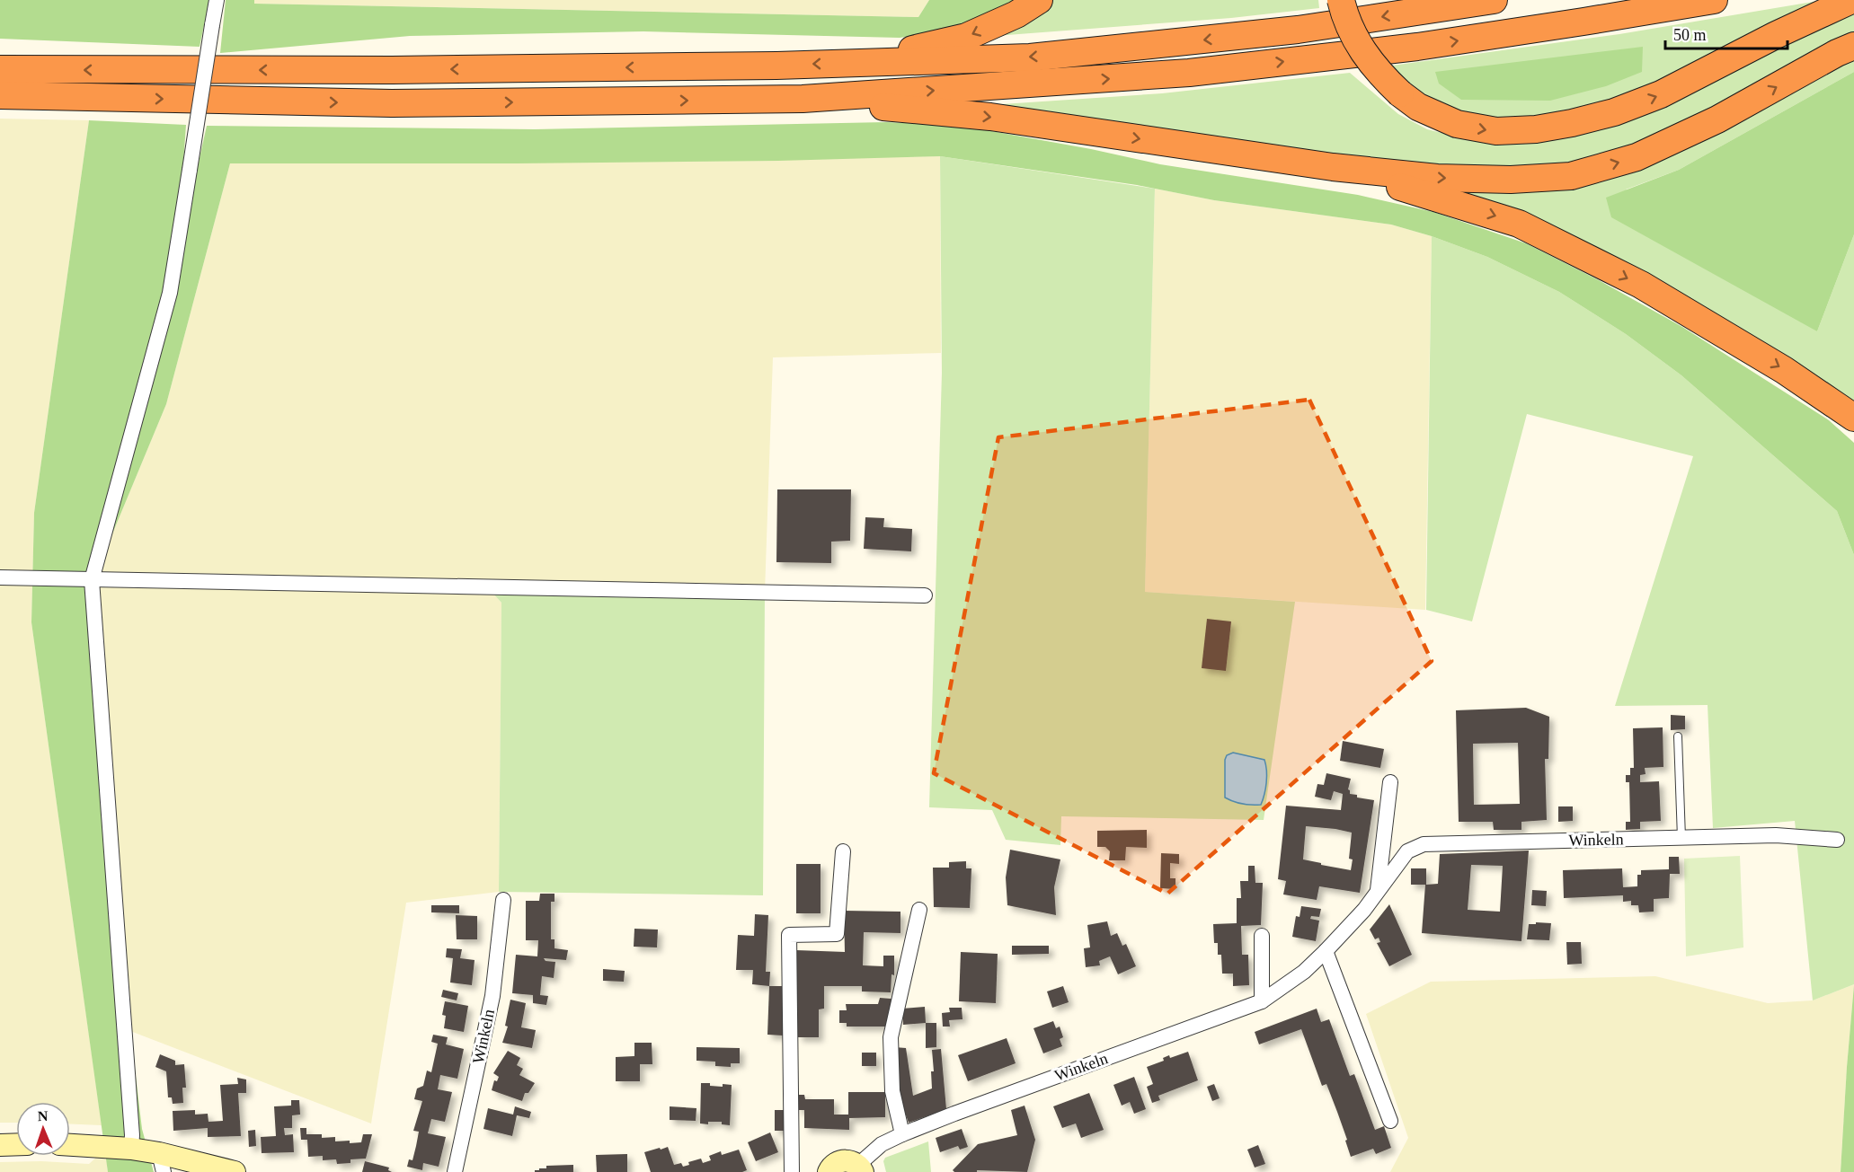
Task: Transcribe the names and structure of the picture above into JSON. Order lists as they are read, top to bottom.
{
  "streets": {
    "street": ["Winkeln"]
  },
  "scale_bar": "50 m",
  "north": "top"
}
